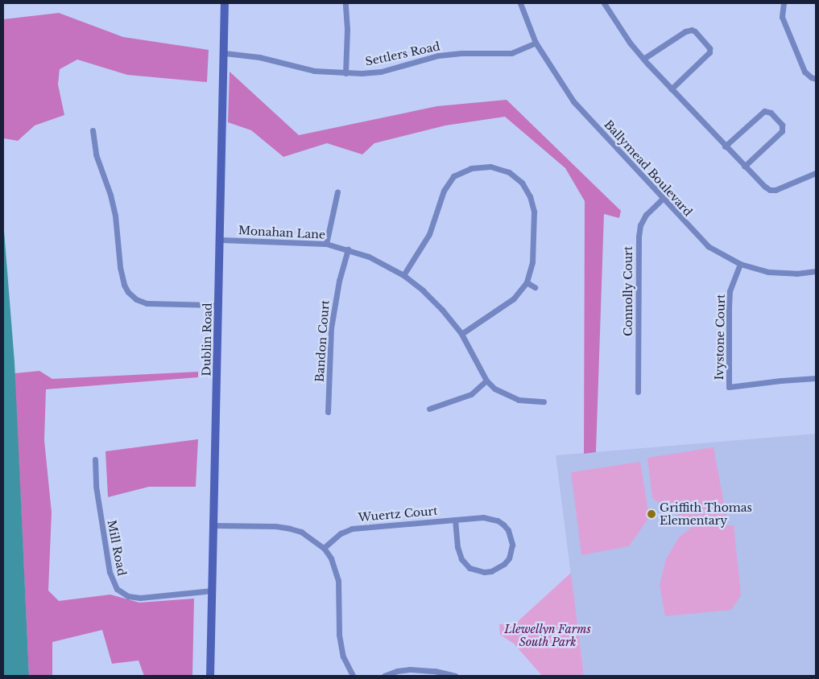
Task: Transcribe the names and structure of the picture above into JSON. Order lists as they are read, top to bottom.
{
  "streets": {
    "main road": ["Dublin Road"],
    "street": [
      "Settlers Road",
      "Ballymead Boulevard",
      "Monahan Lane",
      "Connolly Court",
      "Ivystone Court",
      "Bandon Court",
      "Wuertz Court",
      "Mill Road"
    ]
  },
  "crossings": [
    ["Settlers Road", "Ballymead Boulevard"],
    ["Settlers Road", "Dublin Road"],
    ["Ballymead Boulevard", "Connolly Court"],
    ["Ballymead Boulevard", "Ivystone Court"],
    ["Monahan Lane", "Dublin Road"],
    ["Monahan Lane", "Bandon Court"],
    ["Dublin Road", "Mill Road"]
  ],
  "parks": ["Llewellyn Farms South Park"],
  "places": ["Griffith Thomas Elementary"]
}
